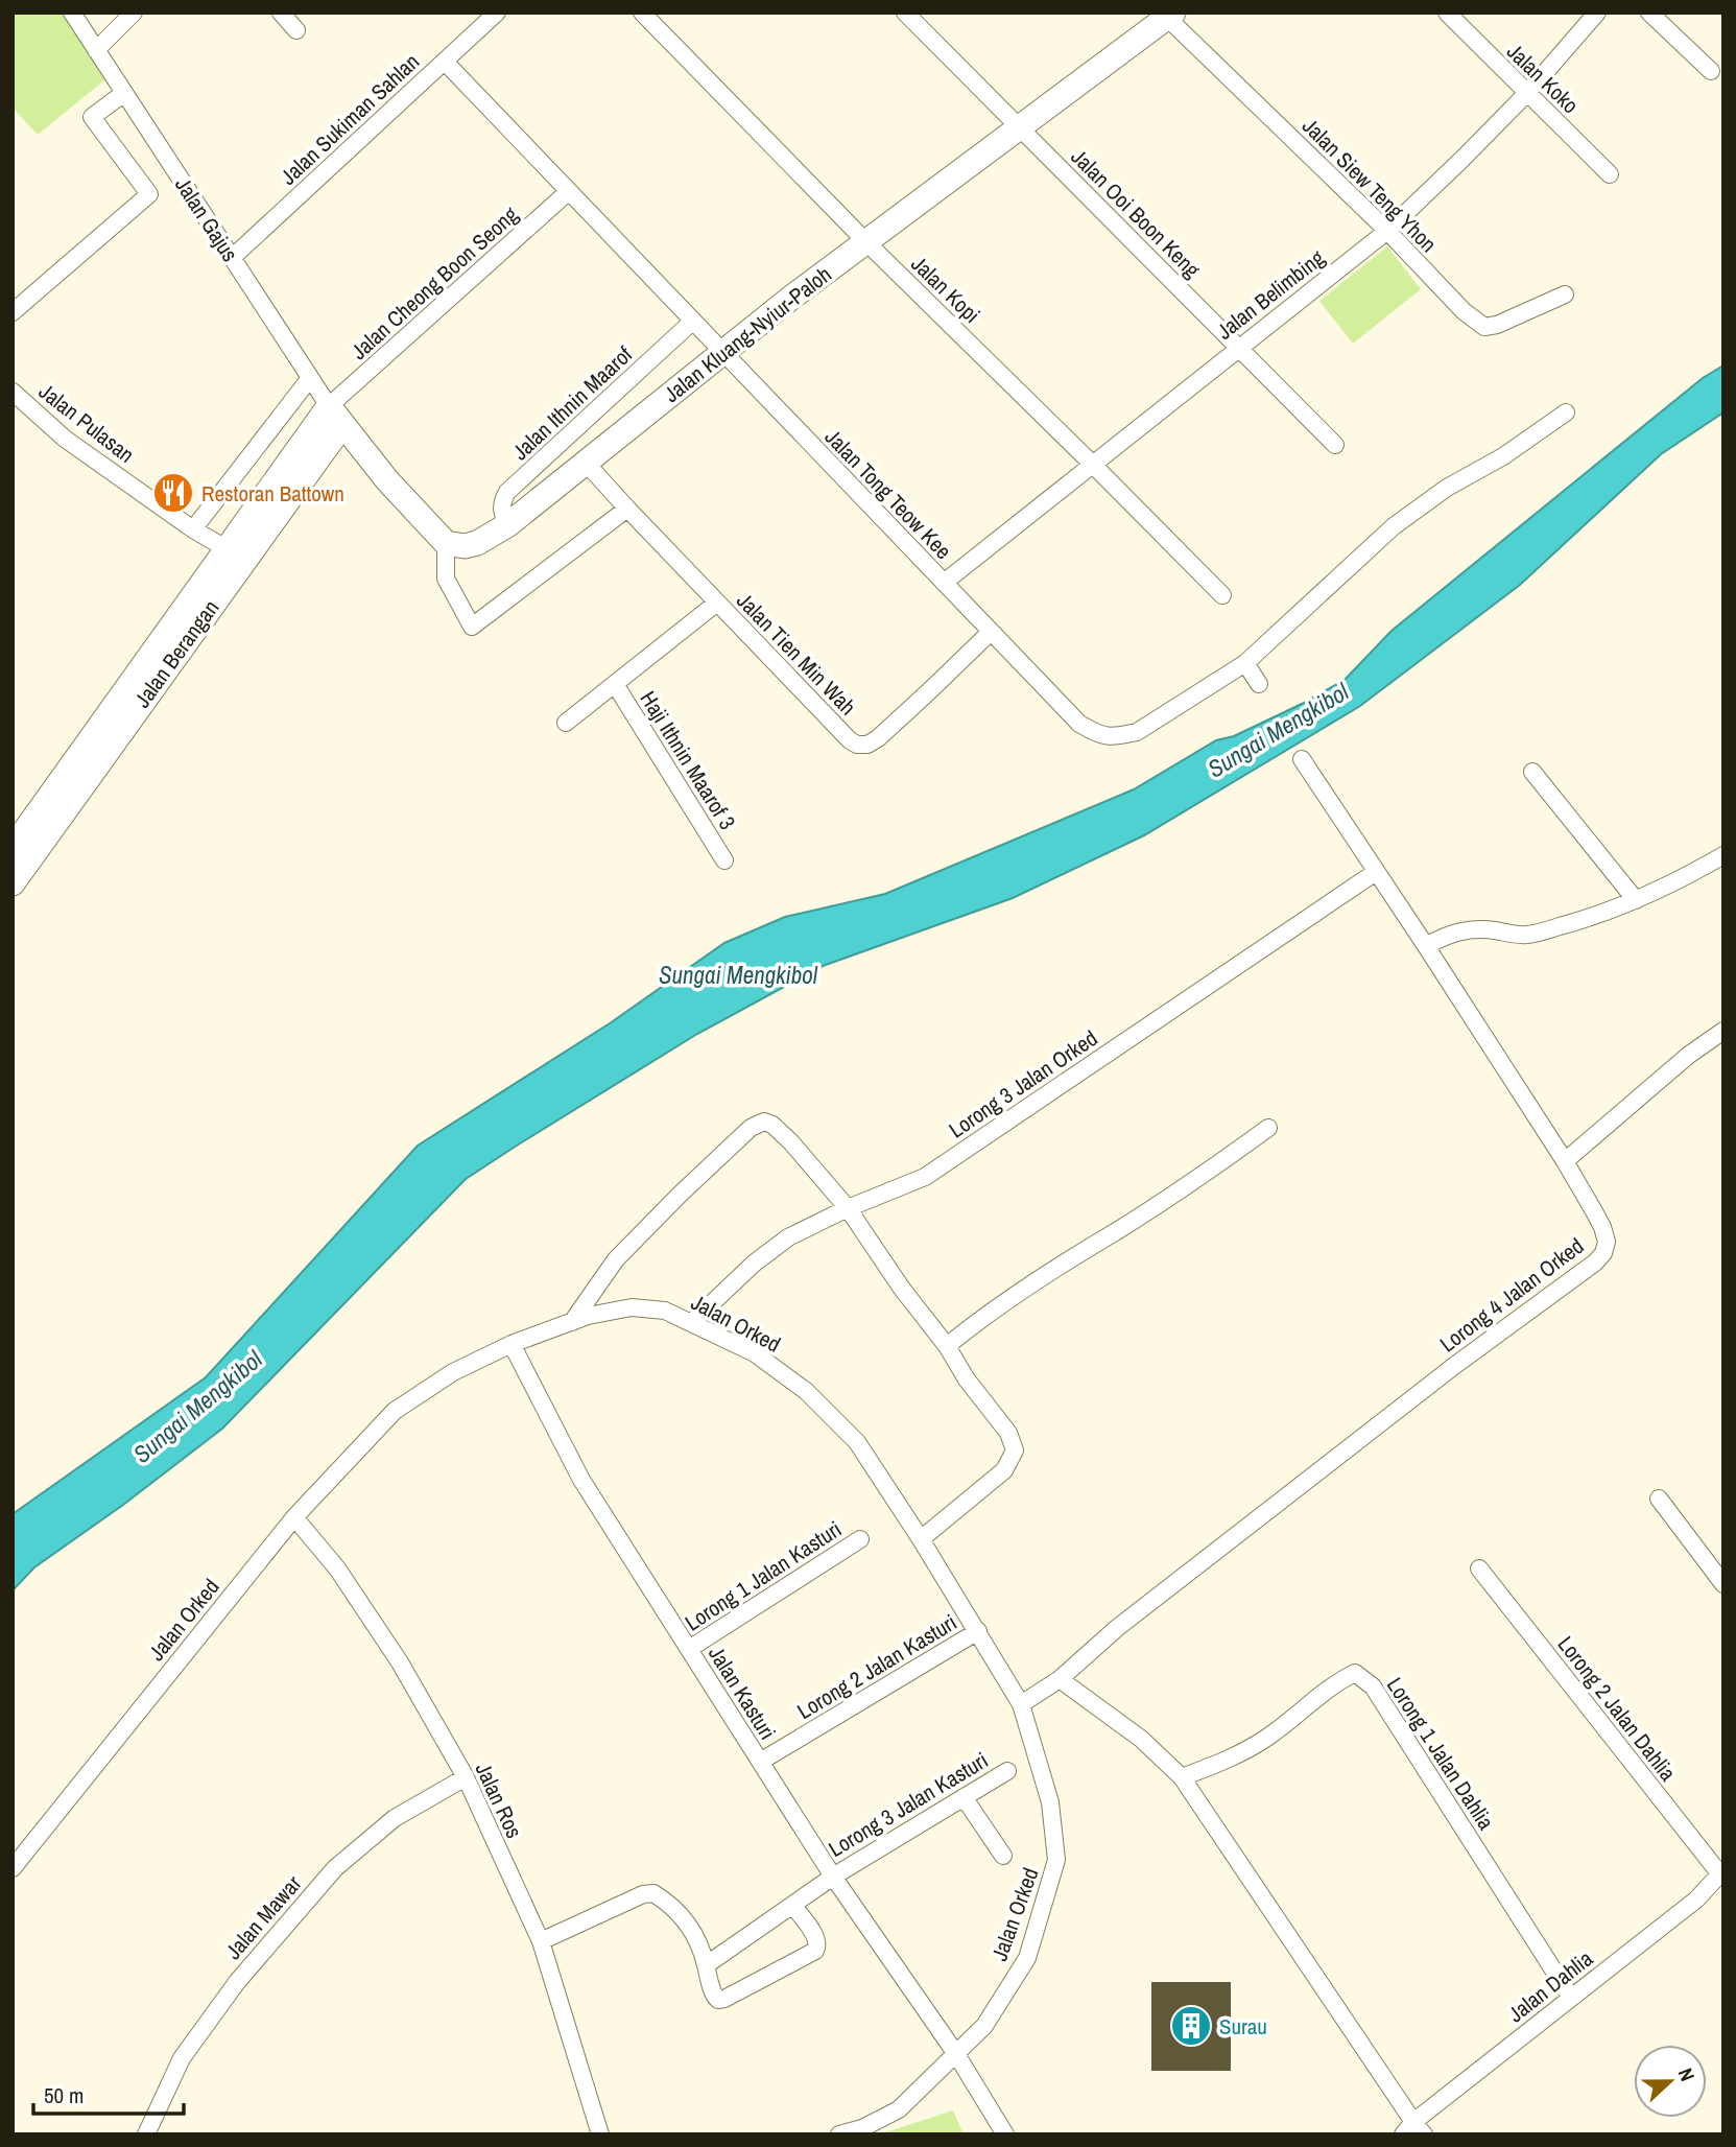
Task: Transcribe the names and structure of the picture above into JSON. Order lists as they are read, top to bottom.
{
  "streets": {
    "street": [
      "Jalan Koko",
      "Jalan Sukiman Sahlan",
      "Jalan Siew Teng Yhon",
      "Jalan Ooi Boon Keng",
      "Jalan Gajus",
      "Jalan Cheong Boon Seong",
      "Jalan Kopi",
      "Jalan Belimbing",
      "Jalan Kluang-Nyiur-Paloh",
      "Jalan Ithnin Maarof",
      "Jalan Pulasan",
      "Jalan Tong Teow Kee",
      "Jalan Berangan",
      "Jalan Tien Min Wah",
      "Haji Ithnin Maarof 3",
      "Lorong 3 Jalan Orked",
      "Lorong 4 Jalan Orked",
      "Jalan Orked",
      "Lorong 1 Jalan Kasturi",
      "Lorong 2 Jalan Kasturi",
      "Jalan Kasturi",
      "Lorong 2 Jalan Dahlia",
      "Lorong 1 Jalan Dahlia",
      "Jalan Ros",
      "Lorong 3 Jalan Kasturi",
      "Jalan Mawar",
      "Jalan Dahlia"
    ]
  },
  "crossings": [
    ["Jalan Koko", "Jalan Belimbing"],
    ["Jalan Sukiman Sahlan", "Jalan Gajus"],
    ["Jalan Sukiman Sahlan", "Jalan Tong Teow Kee"],
    ["Jalan Siew Teng Yhon", "Jalan Belimbing"],
    ["Jalan Siew Teng Yhon", "Jalan Kluang-Nyiur-Paloh"],
    ["Jalan Ooi Boon Keng", "Jalan Belimbing"],
    ["Jalan Ooi Boon Keng", "Jalan Kluang-Nyiur-Paloh"],
    ["Jalan Gajus", "Jalan Cheong Boon Seong"],
    ["Jalan Gajus", "Jalan Berangan"],
    ["Jalan Cheong Boon Seong", "Jalan Tong Teow Kee"],
    ["Jalan Cheong Boon Seong", "Jalan Berangan"],
    ["Jalan Kopi", "Jalan Belimbing"],
    ["Jalan Kopi", "Jalan Kluang-Nyiur-Paloh"],
    ["Jalan Belimbing", "Jalan Tong Teow Kee"],
    ["Jalan Kluang-Nyiur-Paloh", "Jalan Ithnin Maarof"],
    ["Jalan Kluang-Nyiur-Paloh", "Jalan Tong Teow Kee"],
    ["Jalan Kluang-Nyiur-Paloh", "Jalan Tien Min Wah"],
    ["Jalan Ithnin Maarof", "Jalan Tong Teow Kee"],
    ["Jalan Pulasan", "Jalan Berangan"],
    ["Jalan Tong Teow Kee", "Jalan Tien Min Wah"],
    ["Lorong 3 Jalan Orked", "Lorong 4 Jalan Orked"],
    ["Lorong 3 Jalan Orked", "Jalan Orked"],
    ["Lorong 4 Jalan Orked", "Jalan Orked"],
    ["Jalan Orked", "Lorong 2 Jalan Kasturi"],
    ["Jalan Orked", "Jalan Kasturi"],
    ["Jalan Orked", "Jalan Ros"],
    ["Lorong 1 Jalan Kasturi", "Jalan Kasturi"],
    ["Lorong 2 Jalan Kasturi", "Jalan Kasturi"],
    ["Jalan Kasturi", "Lorong 3 Jalan Kasturi"],
    ["Lorong 2 Jalan Dahlia", "Jalan Dahlia"],
    ["Lorong 1 Jalan Dahlia", "Jalan Dahlia"],
    ["Jalan Ros", "Jalan Mawar"]
  ],
  "water": ["Sungai Mengkibol"],
  "places": {
    "restaurant": ["Restoran Battown"],
    "building": ["Surau"]
  },
  "scale_bar": "50 m",
  "north": "right"
}
